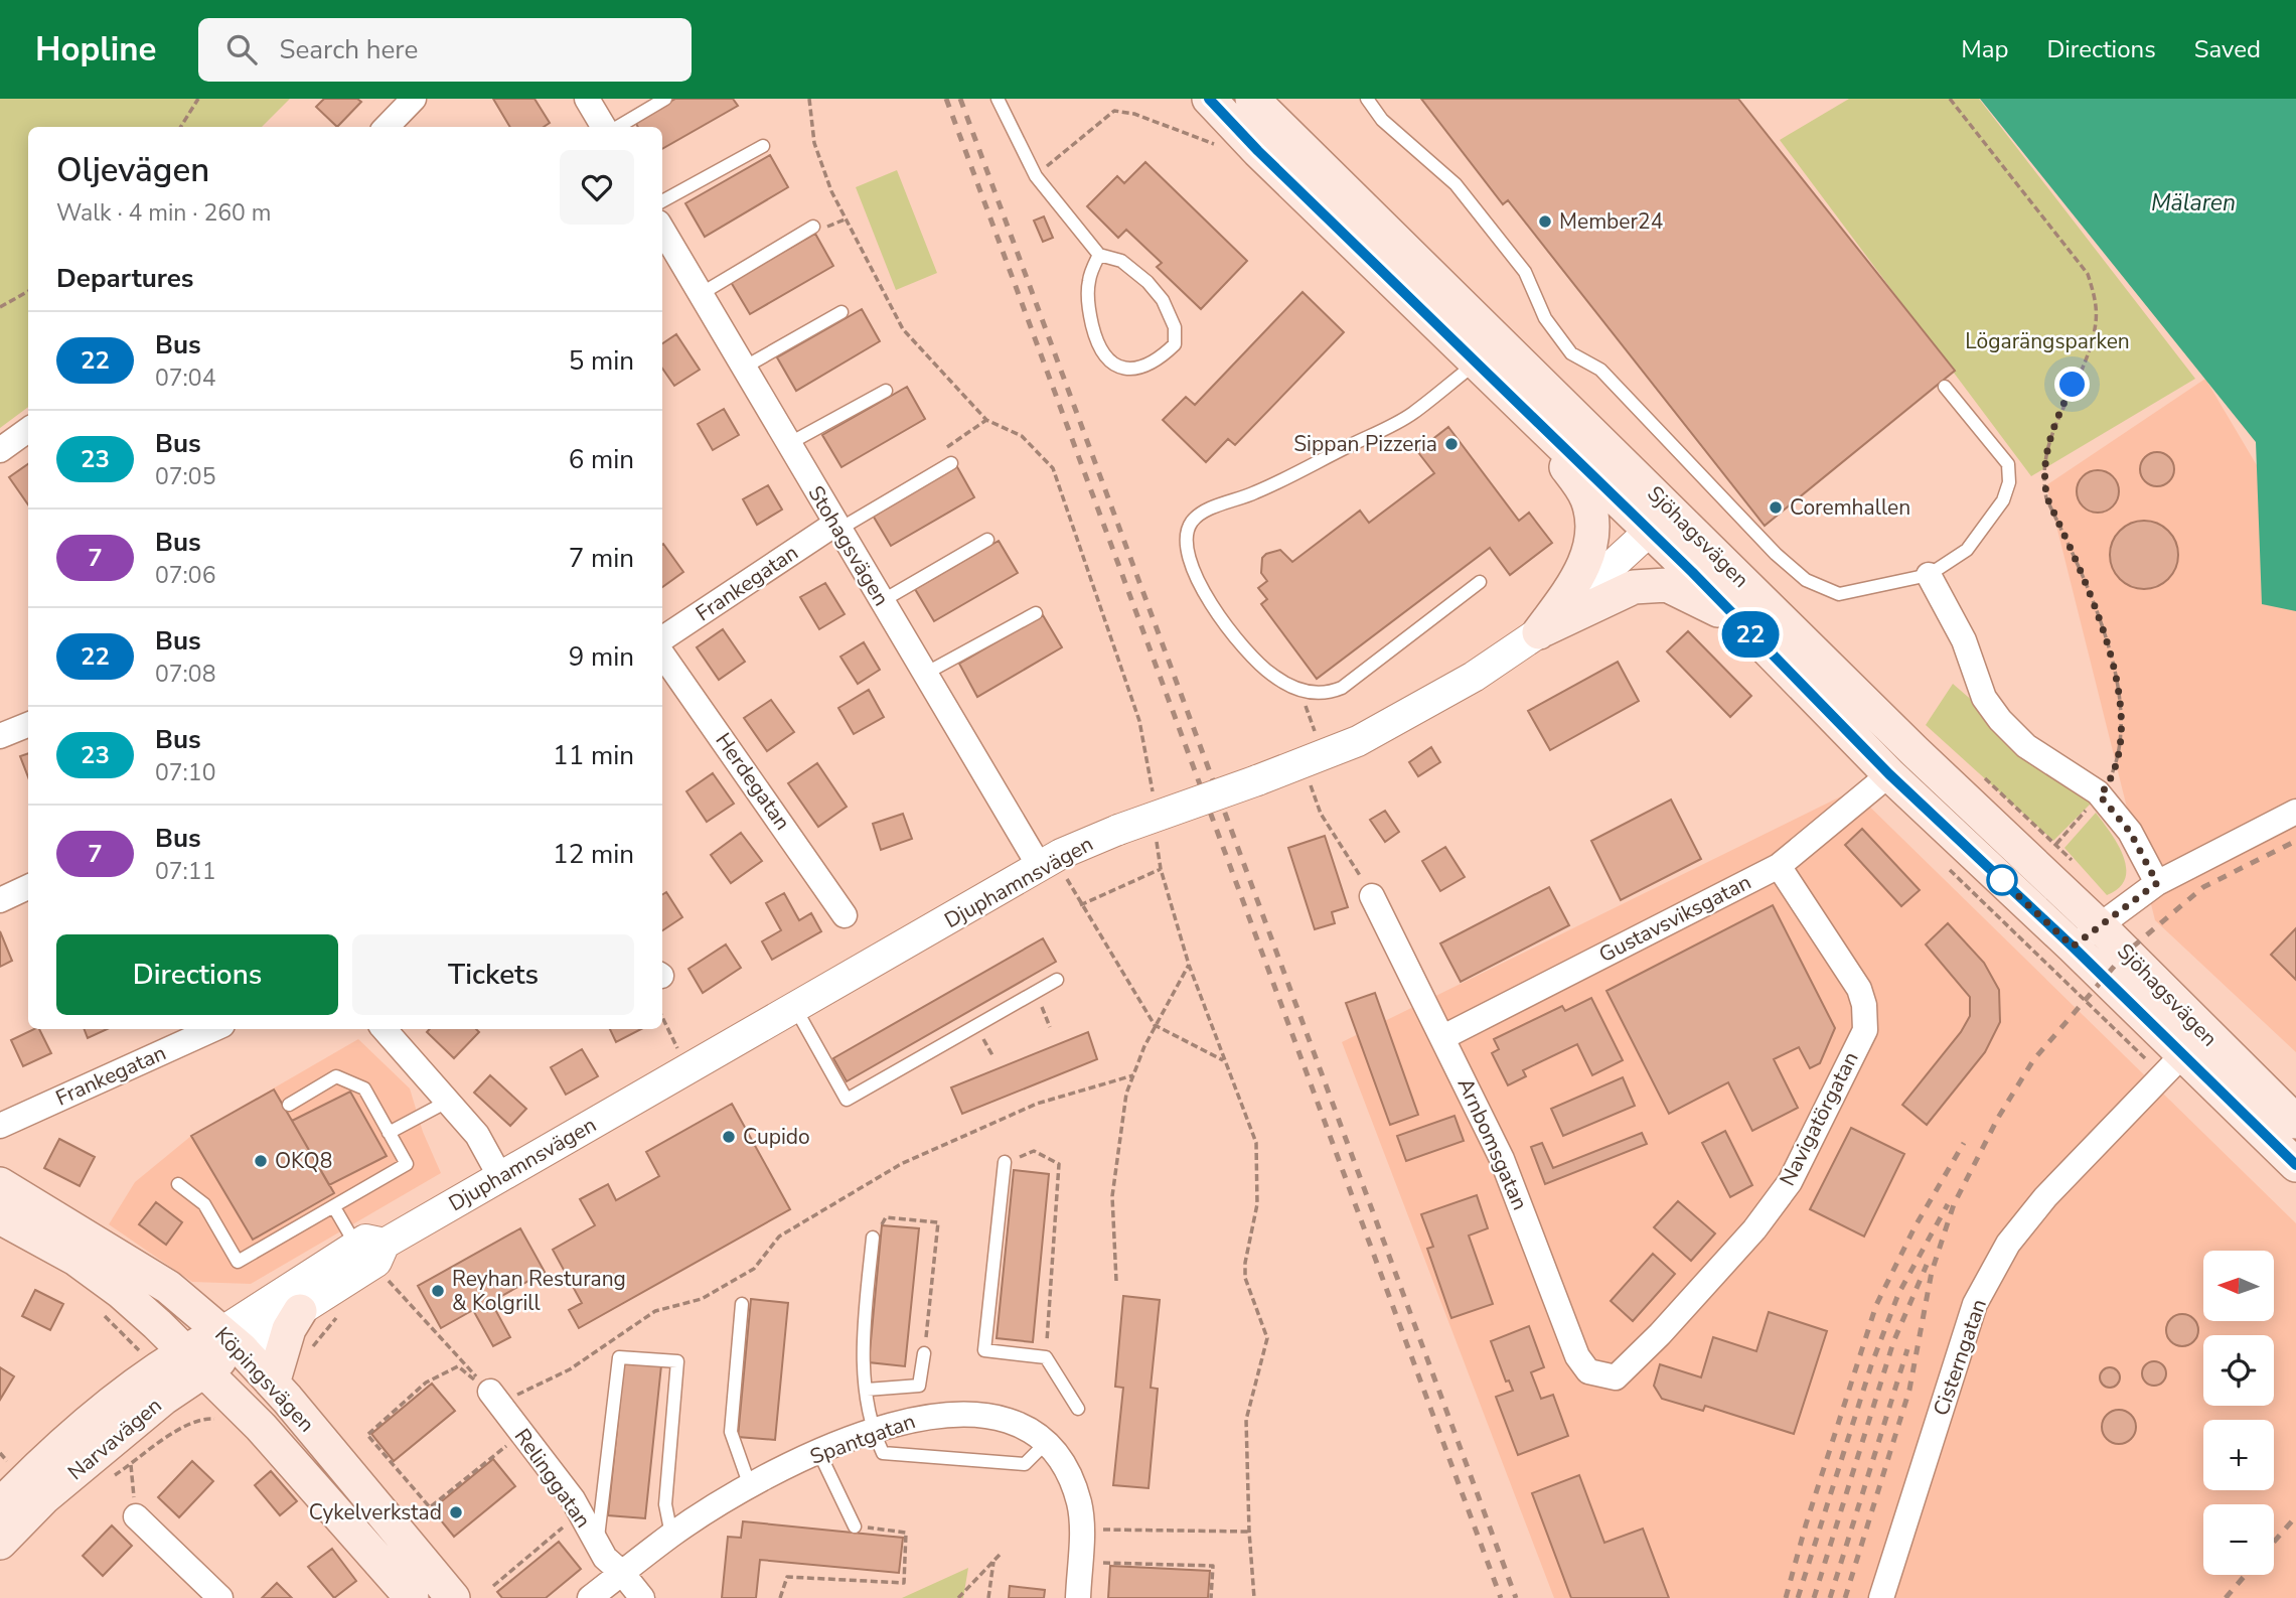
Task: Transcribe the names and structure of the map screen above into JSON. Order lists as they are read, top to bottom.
{
  "streets": {
    "main road": ["Sjöhagsvägen", "Köpingsvägen", "Narvavägen"],
    "street": [
      "Stohagsvägen",
      "Frankegatan",
      "Herdegatan",
      "Djuphamnsvägen",
      "Gustavsviksgatan",
      "Navigatörgatan",
      "Arnbomsgatan",
      "Cisterngatan",
      "Spantgatan",
      "Relinggatan"
    ]
  },
  "crossings": [
    ["Sjöhagsvägen", "Djuphamnsvägen"],
    ["Sjöhagsvägen", "Gustavsviksgatan"],
    ["Sjöhagsvägen", "Cisterngatan"],
    ["Stohagsvägen", "Frankegatan"],
    ["Stohagsvägen", "Djuphamnsvägen"],
    ["Djuphamnsvägen", "Köpingsvägen"],
    ["Djuphamnsvägen", "Narvavägen"],
    ["Gustavsviksgatan", "Navigatörgatan"],
    ["Gustavsviksgatan", "Arnbomsgatan"],
    ["Navigatörgatan", "Arnbomsgatan"],
    ["Köpingsvägen", "Narvavägen"],
    ["Spantgatan", "Relinggatan"]
  ],
  "water": ["Mälaren"],
  "parks": ["Lögarängsparken"],
  "places": [
    "Member24",
    "Sippan Pizzeria",
    "Coremhallen",
    "Cupido",
    "OKQ8",
    "Reyhan Resturang & Kolgrill",
    "Cykelverkstad"
  ],
  "lines": ["bus line 22"],
  "north": "left",
  "page": {
    "header": "Hopline",
    "search": "Search here",
    "nav": ["Map", "Directions", "Saved"],
    "on_map": "22",
    "heading": [
      ["Oljevägen", "Walk · 4 min · 260 m"],
      "Departures"
    ],
    "list": [
      {
        "mark": "22",
        "name": "Bus",
        "note": "07:04",
        "value": "5 min"
      },
      {
        "mark": "23",
        "name": "Bus",
        "note": "07:05",
        "value": "6 min"
      },
      {
        "mark": "7",
        "name": "Bus",
        "note": "07:06",
        "value": "7 min"
      },
      {
        "mark": "22",
        "name": "Bus",
        "note": "07:08",
        "value": "9 min"
      },
      {
        "mark": "23",
        "name": "Bus",
        "note": "07:10",
        "value": "11 min"
      },
      {
        "mark": "7",
        "name": "Bus",
        "note": "07:11",
        "value": "12 min"
      }
    ],
    "buttons": ["Directions", "Tickets"],
    "map_buttons": ["+", "−"]
  }
}
